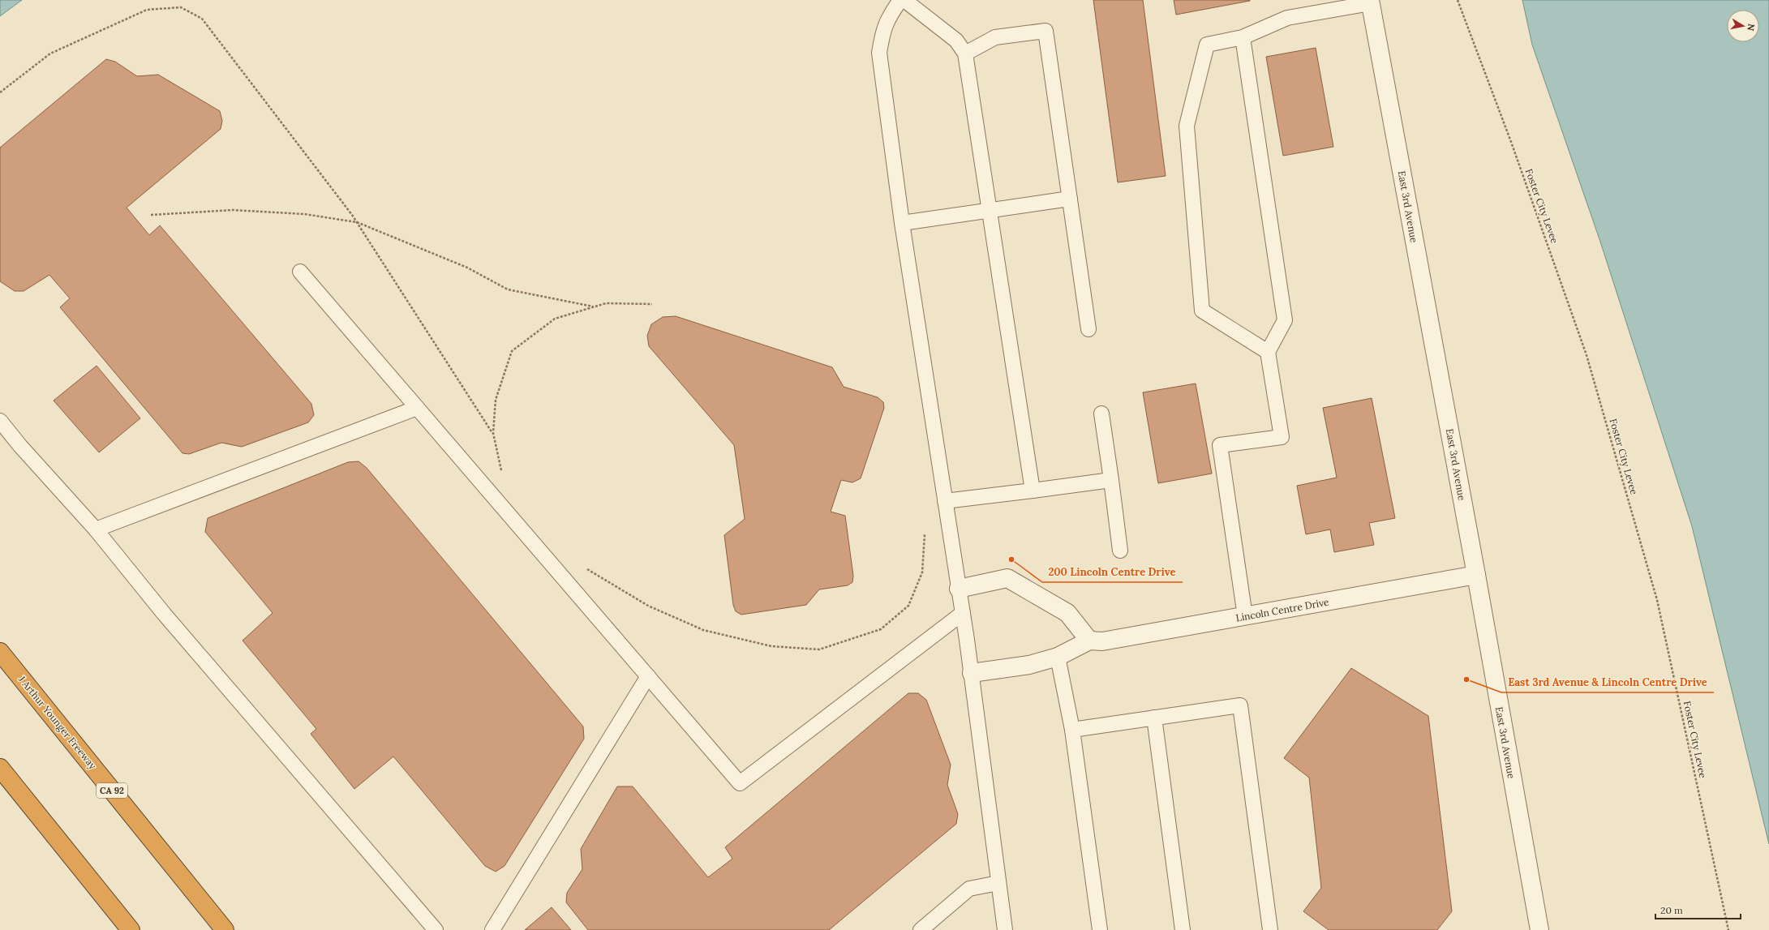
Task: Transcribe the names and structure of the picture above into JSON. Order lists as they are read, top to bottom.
{
  "streets": {
    "highway": ["J Arthur Younger Freeway", "CA 92"],
    "street": ["East 3rd Avenue", "Lincoln Centre Drive"],
    "path": ["Foster City Levee"]
  },
  "crossings": [
    ["East 3rd Avenue", "Lincoln Centre Drive"]
  ],
  "places": ["200 Lincoln Centre Drive", "East 3rd Avenue & Lincoln Centre Drive"],
  "scale_bar": "20 m",
  "north": "right"
}
